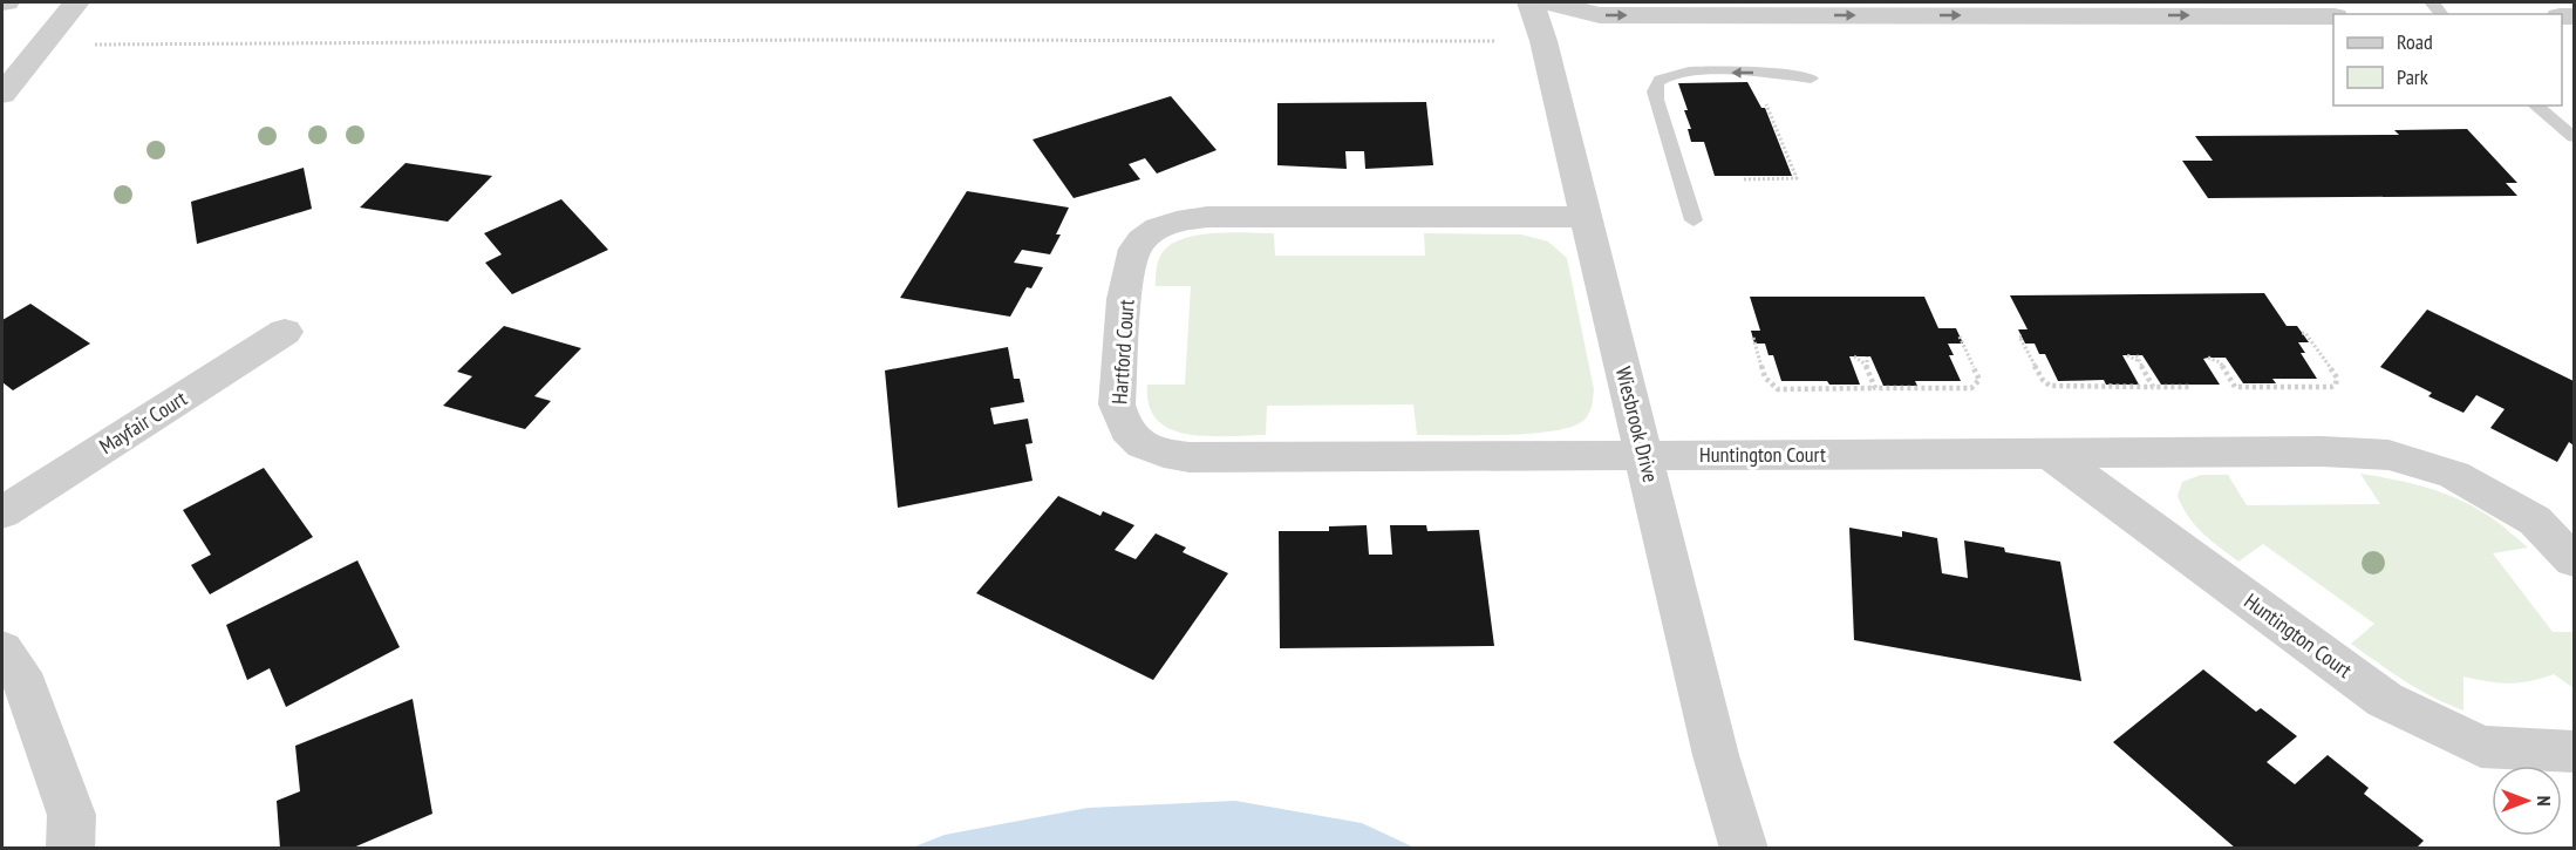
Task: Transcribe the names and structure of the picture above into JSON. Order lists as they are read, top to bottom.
{
  "streets": {
    "street": [
      "Hartford Court",
      "Mayfair Court",
      "Wiesbrook Drive",
      "Huntington Court"
    ]
  },
  "crossings": [
    ["Hartford Court", "Wiesbrook Drive"],
    ["Hartford Court", "Huntington Court"],
    ["Wiesbrook Drive", "Huntington Court"]
  ],
  "legend": ["Road", "Park"],
  "north": "right"
}
